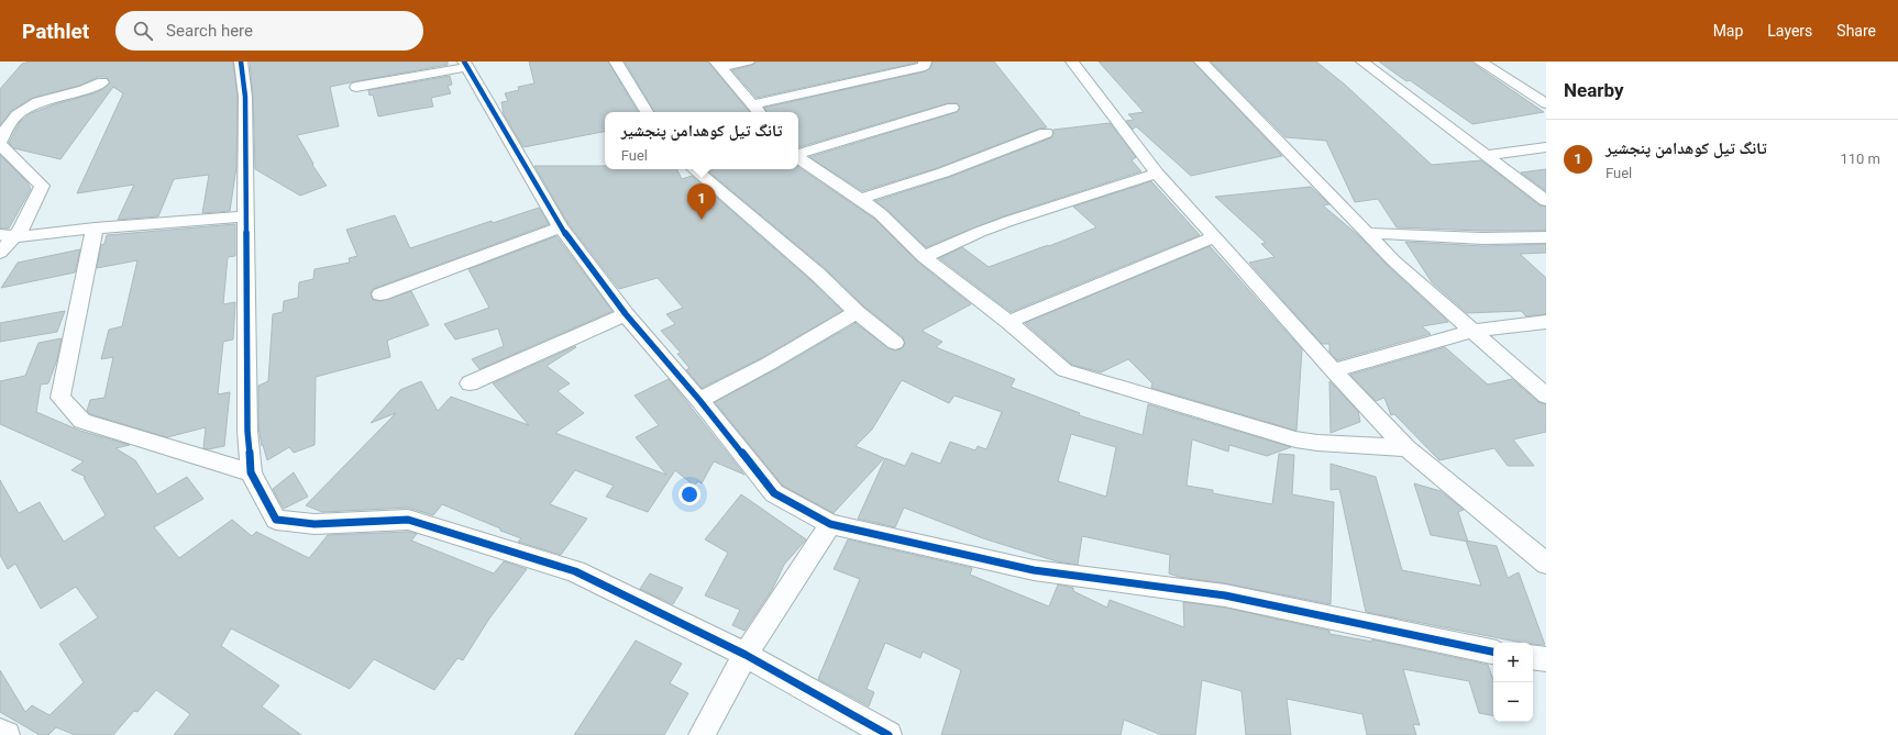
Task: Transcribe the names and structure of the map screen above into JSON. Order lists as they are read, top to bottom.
{
  "page": {
    "header": "Pathlet",
    "search": "Search here",
    "nav": ["Map", "Layers", "Share"],
    "heading": "Nearby",
    "popup": ["تانگ تیل کوهدامن پنجشیر", "Fuel"],
    "list": [
      {
        "mark": "1",
        "name": "تانگ تیل کوهدامن پنجشیر",
        "note": "Fuel",
        "value": "110 m"
      }
    ],
    "pins": "1",
    "map_buttons": ["+", "−"]
  }
}
